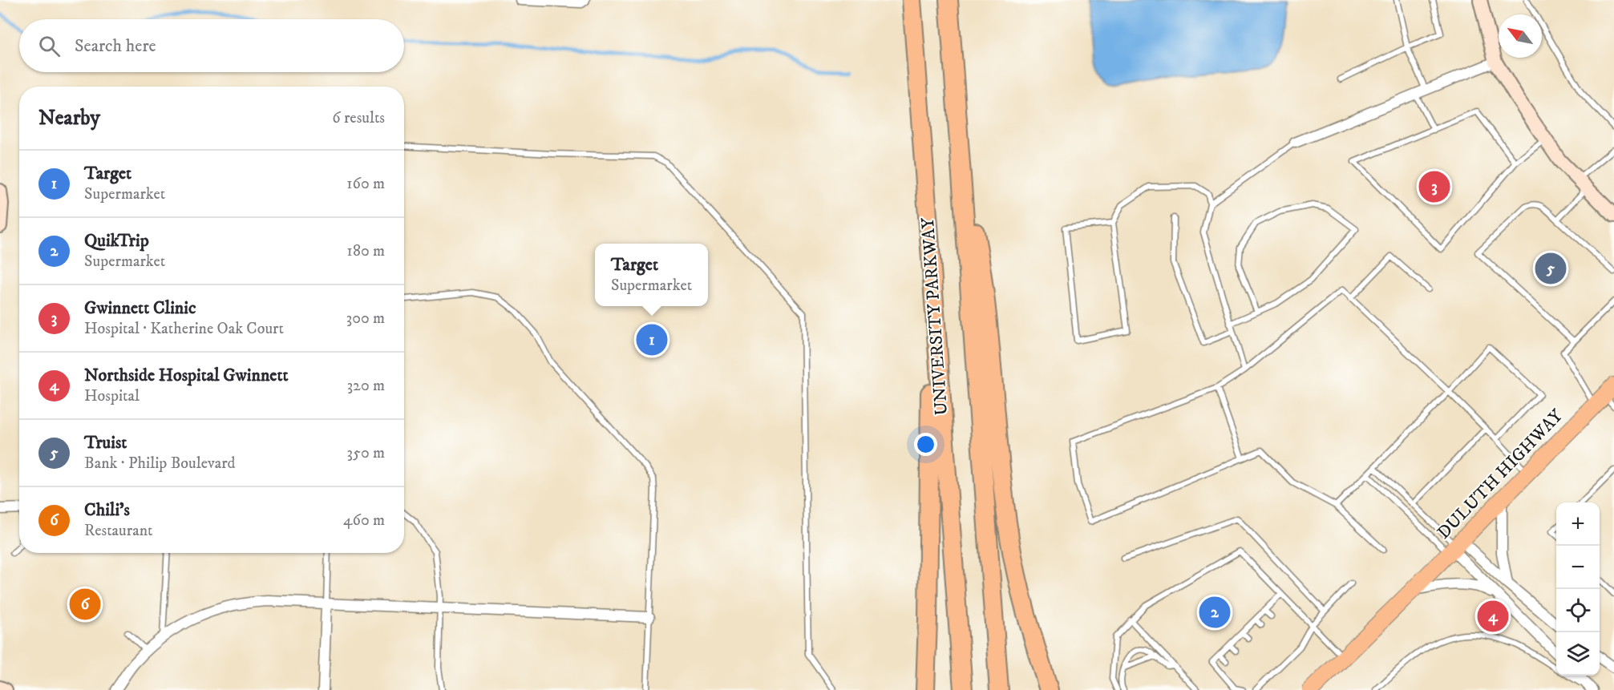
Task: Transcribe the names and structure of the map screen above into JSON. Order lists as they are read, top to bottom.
{
  "streets": {
    "highway": ["UNIVERSITY PARKWAY"],
    "main road": ["DULUTH HIGHWAY"]
  },
  "north": "top left",
  "page": {
    "search": "Search here",
    "heading": ["Nearby", "6 results"],
    "list": [
      {
        "mark": "1",
        "name": "Target",
        "note": "Supermarket",
        "value": "160 m"
      },
      {
        "mark": "2",
        "name": "QuikTrip",
        "note": "Supermarket",
        "value": "180 m"
      },
      {
        "mark": "3",
        "name": "Gwinnett Clinic",
        "note": "Hospital · Katherine Oak Court",
        "value": "300 m"
      },
      {
        "mark": "4",
        "name": "Northside Hospital Gwinnett",
        "note": "Hospital",
        "value": "320 m"
      },
      {
        "mark": "5",
        "name": "Truist",
        "note": "Bank · Philip Boulevard",
        "value": "350 m"
      },
      {
        "mark": "6",
        "name": "Chili's",
        "note": "Restaurant",
        "value": "460 m"
      }
    ],
    "pins": [
      "3",
      "5",
      "1",
      "6",
      "2",
      "4"
    ],
    "popup": ["Target", "Supermarket"],
    "map_buttons": ["+", "−"]
  }
}
